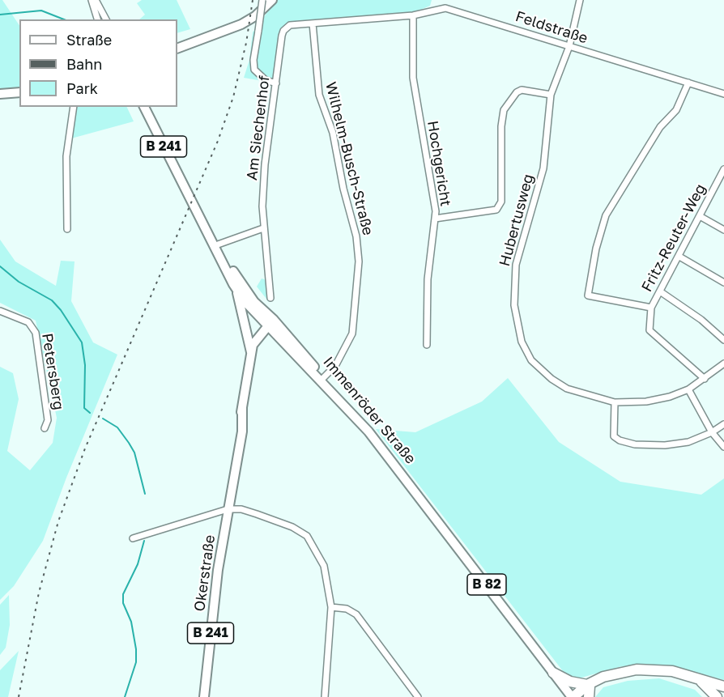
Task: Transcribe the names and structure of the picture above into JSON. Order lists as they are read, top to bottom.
{
  "streets": {
    "main road": [
      "B 241",
      "Immenröder Straße",
      "Okerstraße",
      "B 82"
    ],
    "street": [
      "Feldstraße",
      "Am Siechenhof",
      "Wilhelm-Busch-Straße",
      "Hochgericht",
      "Hubertusweg",
      "Fritz-Reuter-Weg",
      "Petersberg"
    ]
  },
  "crossings": [
    ["Feldstraße", "Am Siechenhof"],
    ["Feldstraße", "Wilhelm-Busch-Straße"],
    ["Feldstraße", "Hochgericht"],
    ["Feldstraße", "Hubertusweg"],
    ["Feldstraße", "Fritz-Reuter-Weg"],
    ["B 241", "B 82"],
    ["Wilhelm-Busch-Straße", "Immenröder Straße"],
    ["Immenröder Straße", "Okerstraße"],
    ["Immenröder Straße", "B 82"],
    ["Okerstraße", "B 82"]
  ],
  "legend": ["Straße", "Bahn", "Park"]
}
